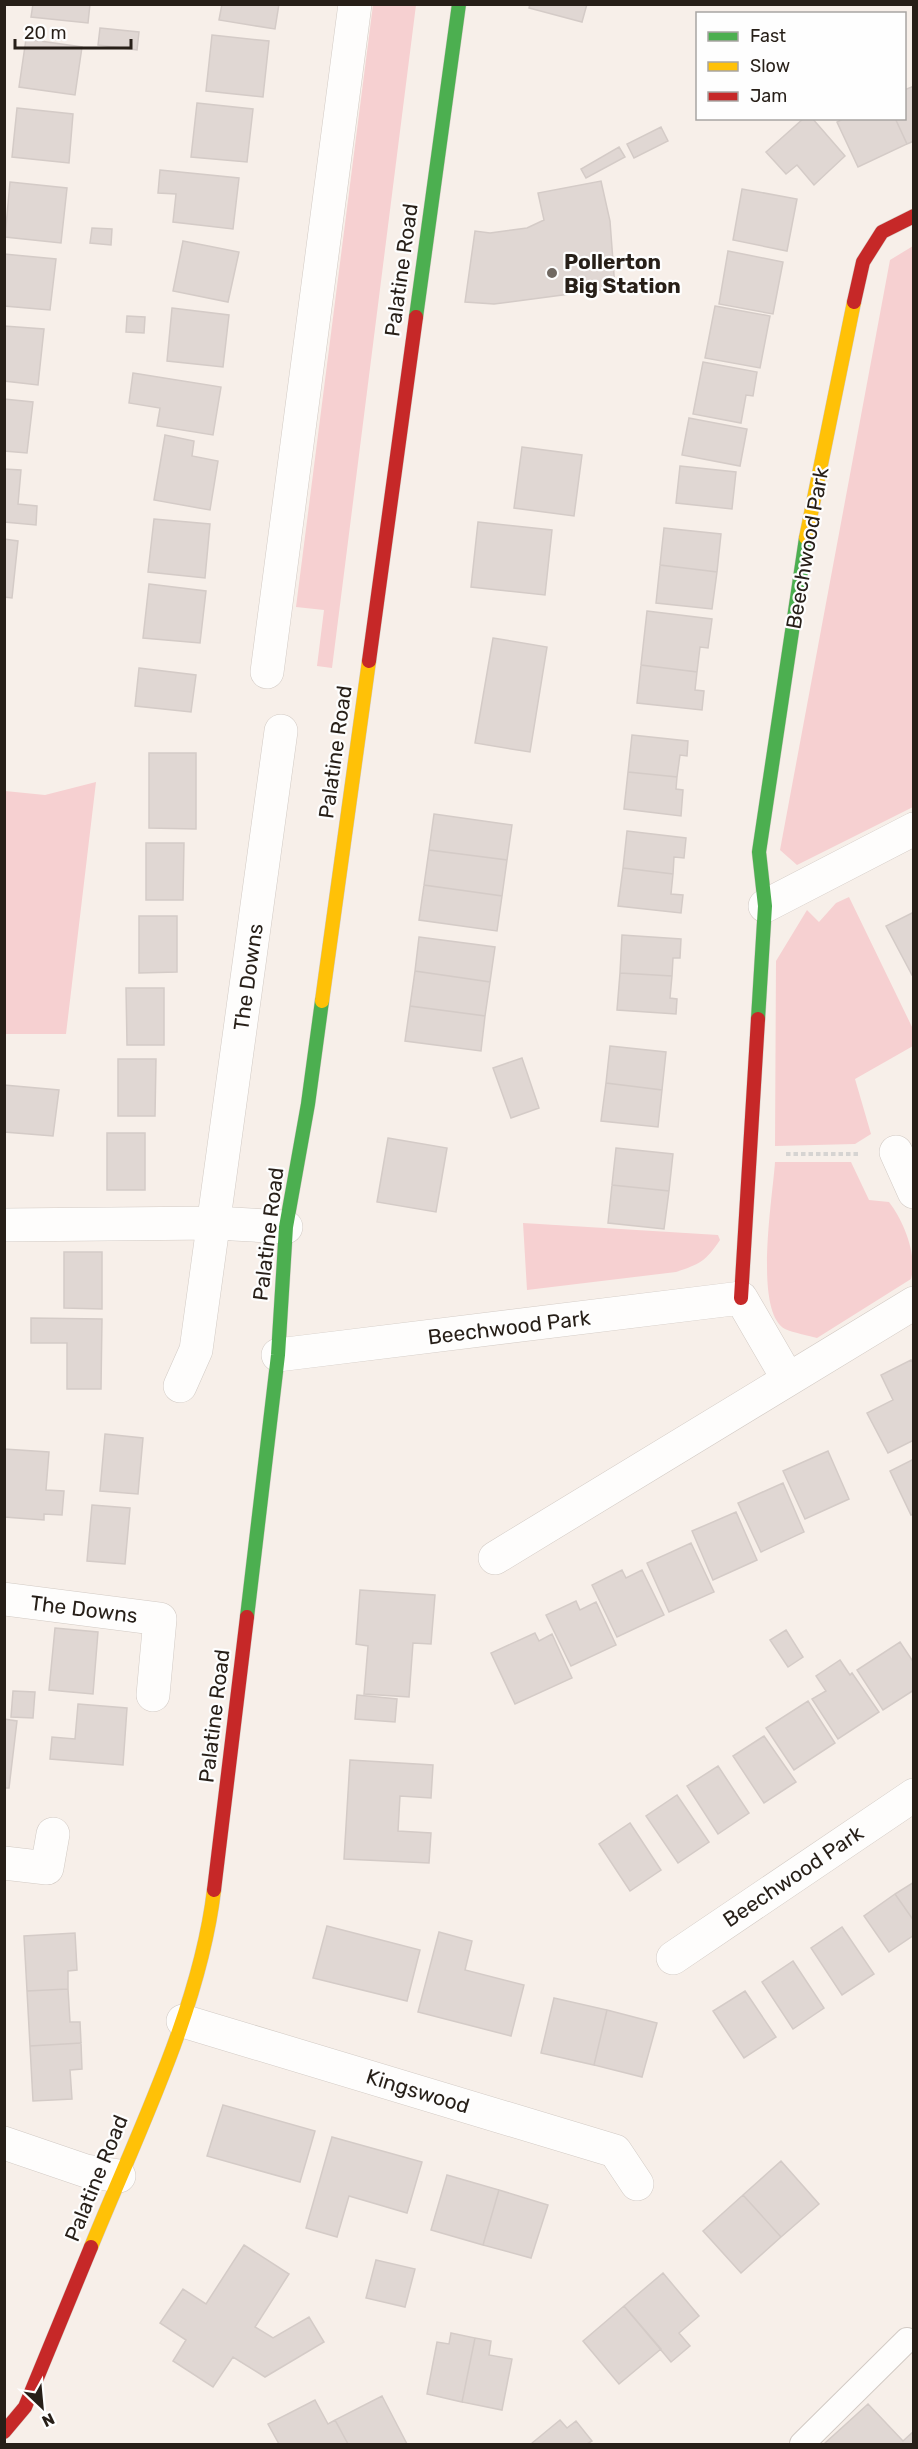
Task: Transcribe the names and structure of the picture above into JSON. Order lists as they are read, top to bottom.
{
  "streets": {
    "street": [
      "Palatine Road",
      "Beechwood Park",
      "The Downs",
      "Kingswood"
    ]
  },
  "crossings": [
    ["Palatine Road", "Beechwood Park"],
    ["Palatine Road", "Kingswood"]
  ],
  "places": ["Pollerton Big Station"],
  "legend": ["Fast", "Slow", "Jam"],
  "scale_bar": "20 m",
  "north": "bottom right"
}
